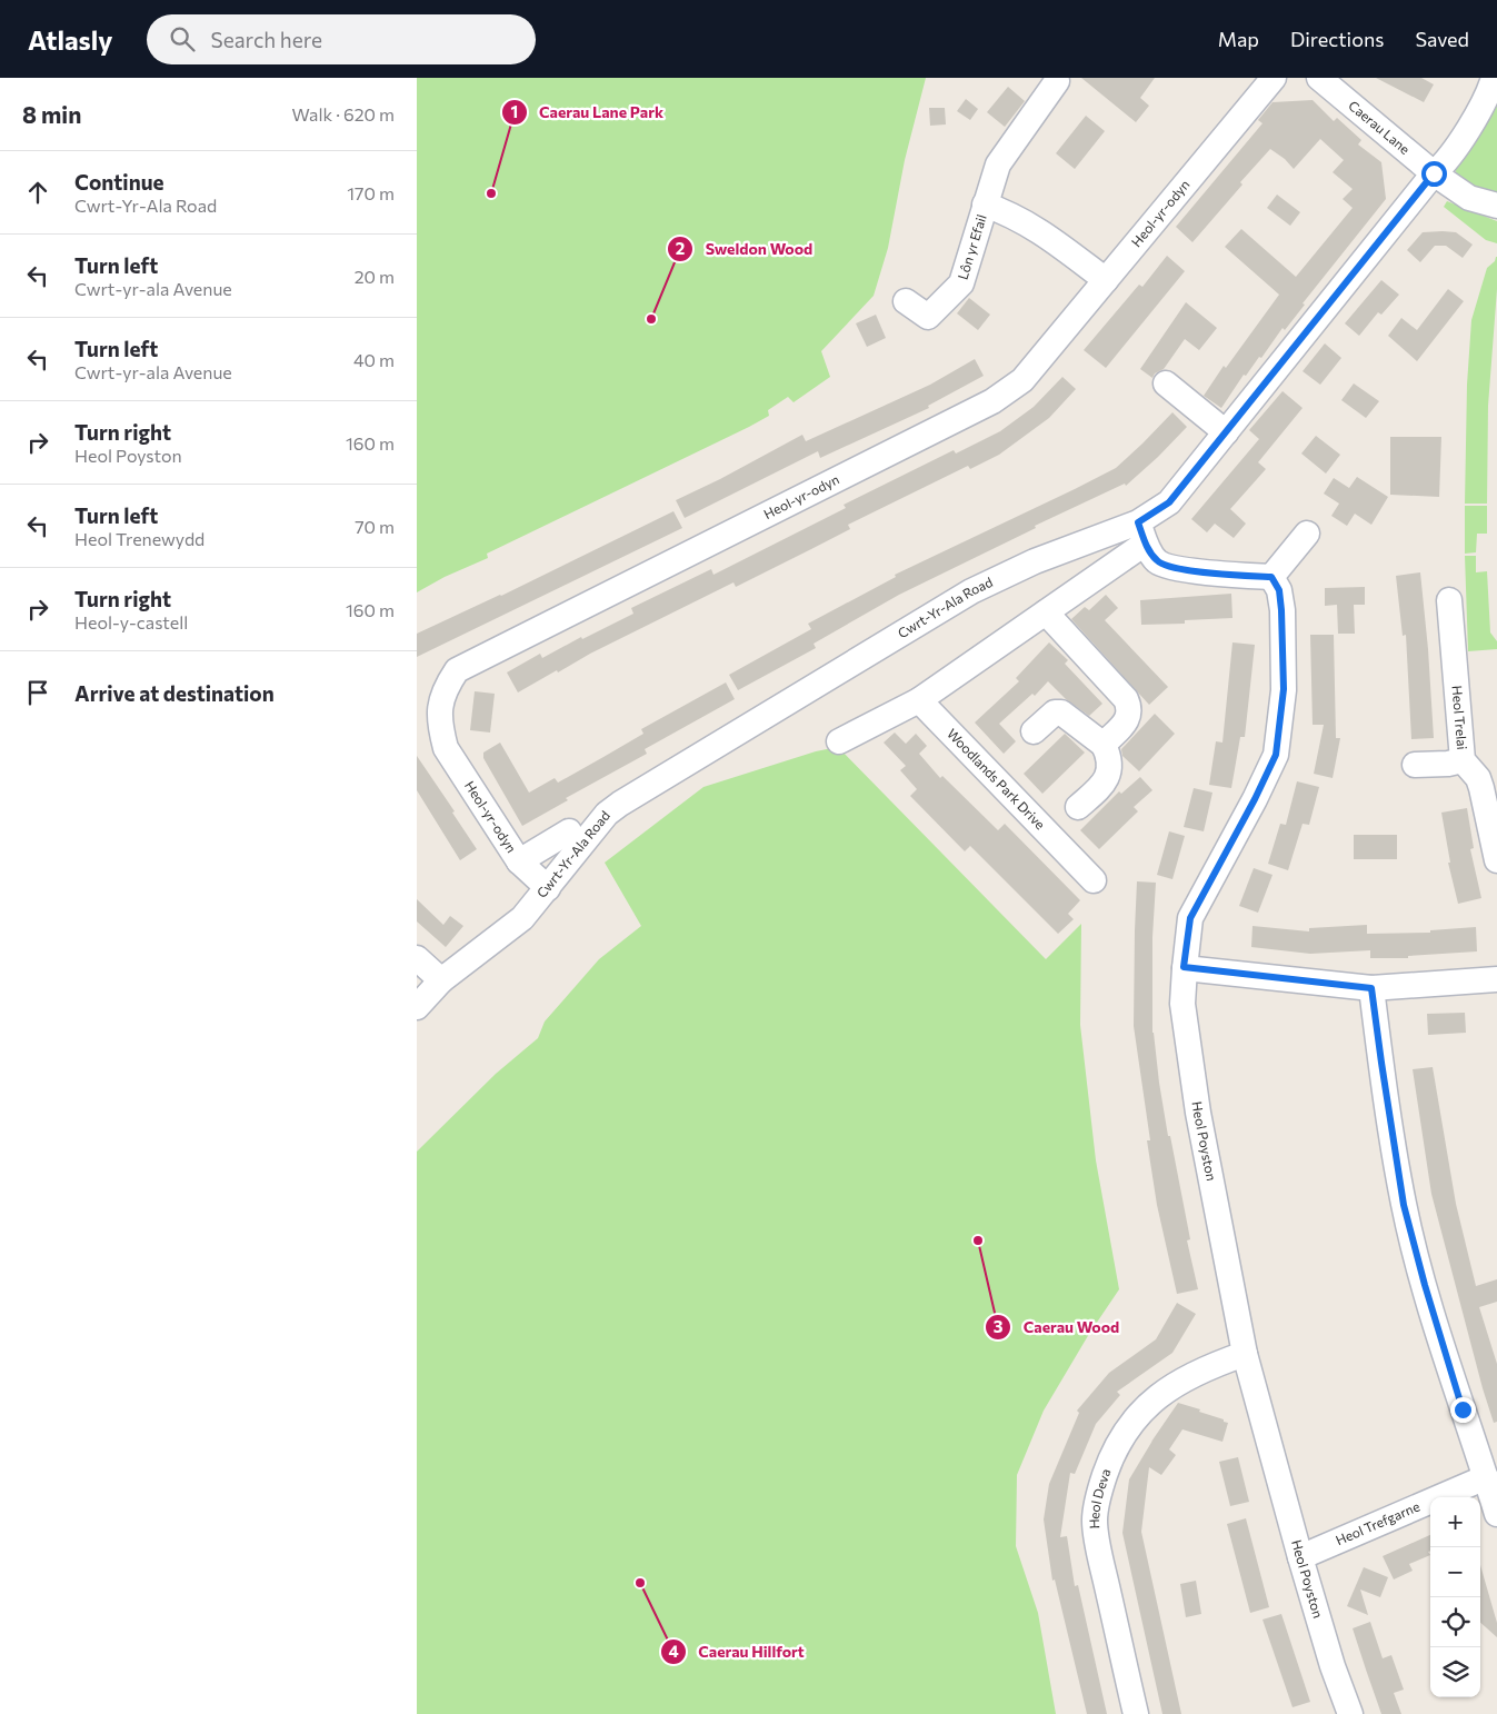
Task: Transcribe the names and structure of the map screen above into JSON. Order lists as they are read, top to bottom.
{
  "streets": {
    "street": [
      "Caerau Lane",
      "Heol-yr-odyn",
      "Lôn yr Efail",
      "Cwrt-Yr-Ala Road",
      "Heol Trelai",
      "Woodlands Park Drive",
      "Heol Poyston",
      "Heol Deva",
      "Heol Trefgarne"
    ]
  },
  "crossings": [
    ["Caerau Lane", "Cwrt-Yr-Ala Road"],
    ["Heol-yr-odyn", "Lôn yr Efail"],
    ["Heol-yr-odyn", "Cwrt-Yr-Ala Road"],
    ["Cwrt-Yr-Ala Road", "Woodlands Park Drive"],
    ["Heol Poyston", "Heol Deva"],
    ["Heol Poyston", "Heol Trefgarne"]
  ],
  "places": [
    "Caerau Lane Park",
    "Sweldon Wood",
    "Caerau Wood",
    "Caerau Hillfort"
  ],
  "page": {
    "header": "Atlasly",
    "search": "Search here",
    "nav": ["Map", "Directions", "Saved"],
    "heading": ["8 min", "Walk · 620 m"],
    "list": [
      ["Continue", "Cwrt-Yr-Ala Road", "170 m"],
      ["Turn left", "Cwrt-yr-ala Avenue", "20 m"],
      ["Turn left", "Cwrt-yr-ala Avenue", "40 m"],
      ["Turn right", "Heol Poyston", "160 m"],
      ["Turn left", "Heol Trenewydd", "70 m"],
      ["Turn right", "Heol-y-castell", "160 m"],
      "Arrive at destination"
    ],
    "map_buttons": ["+", "−"]
  }
}
